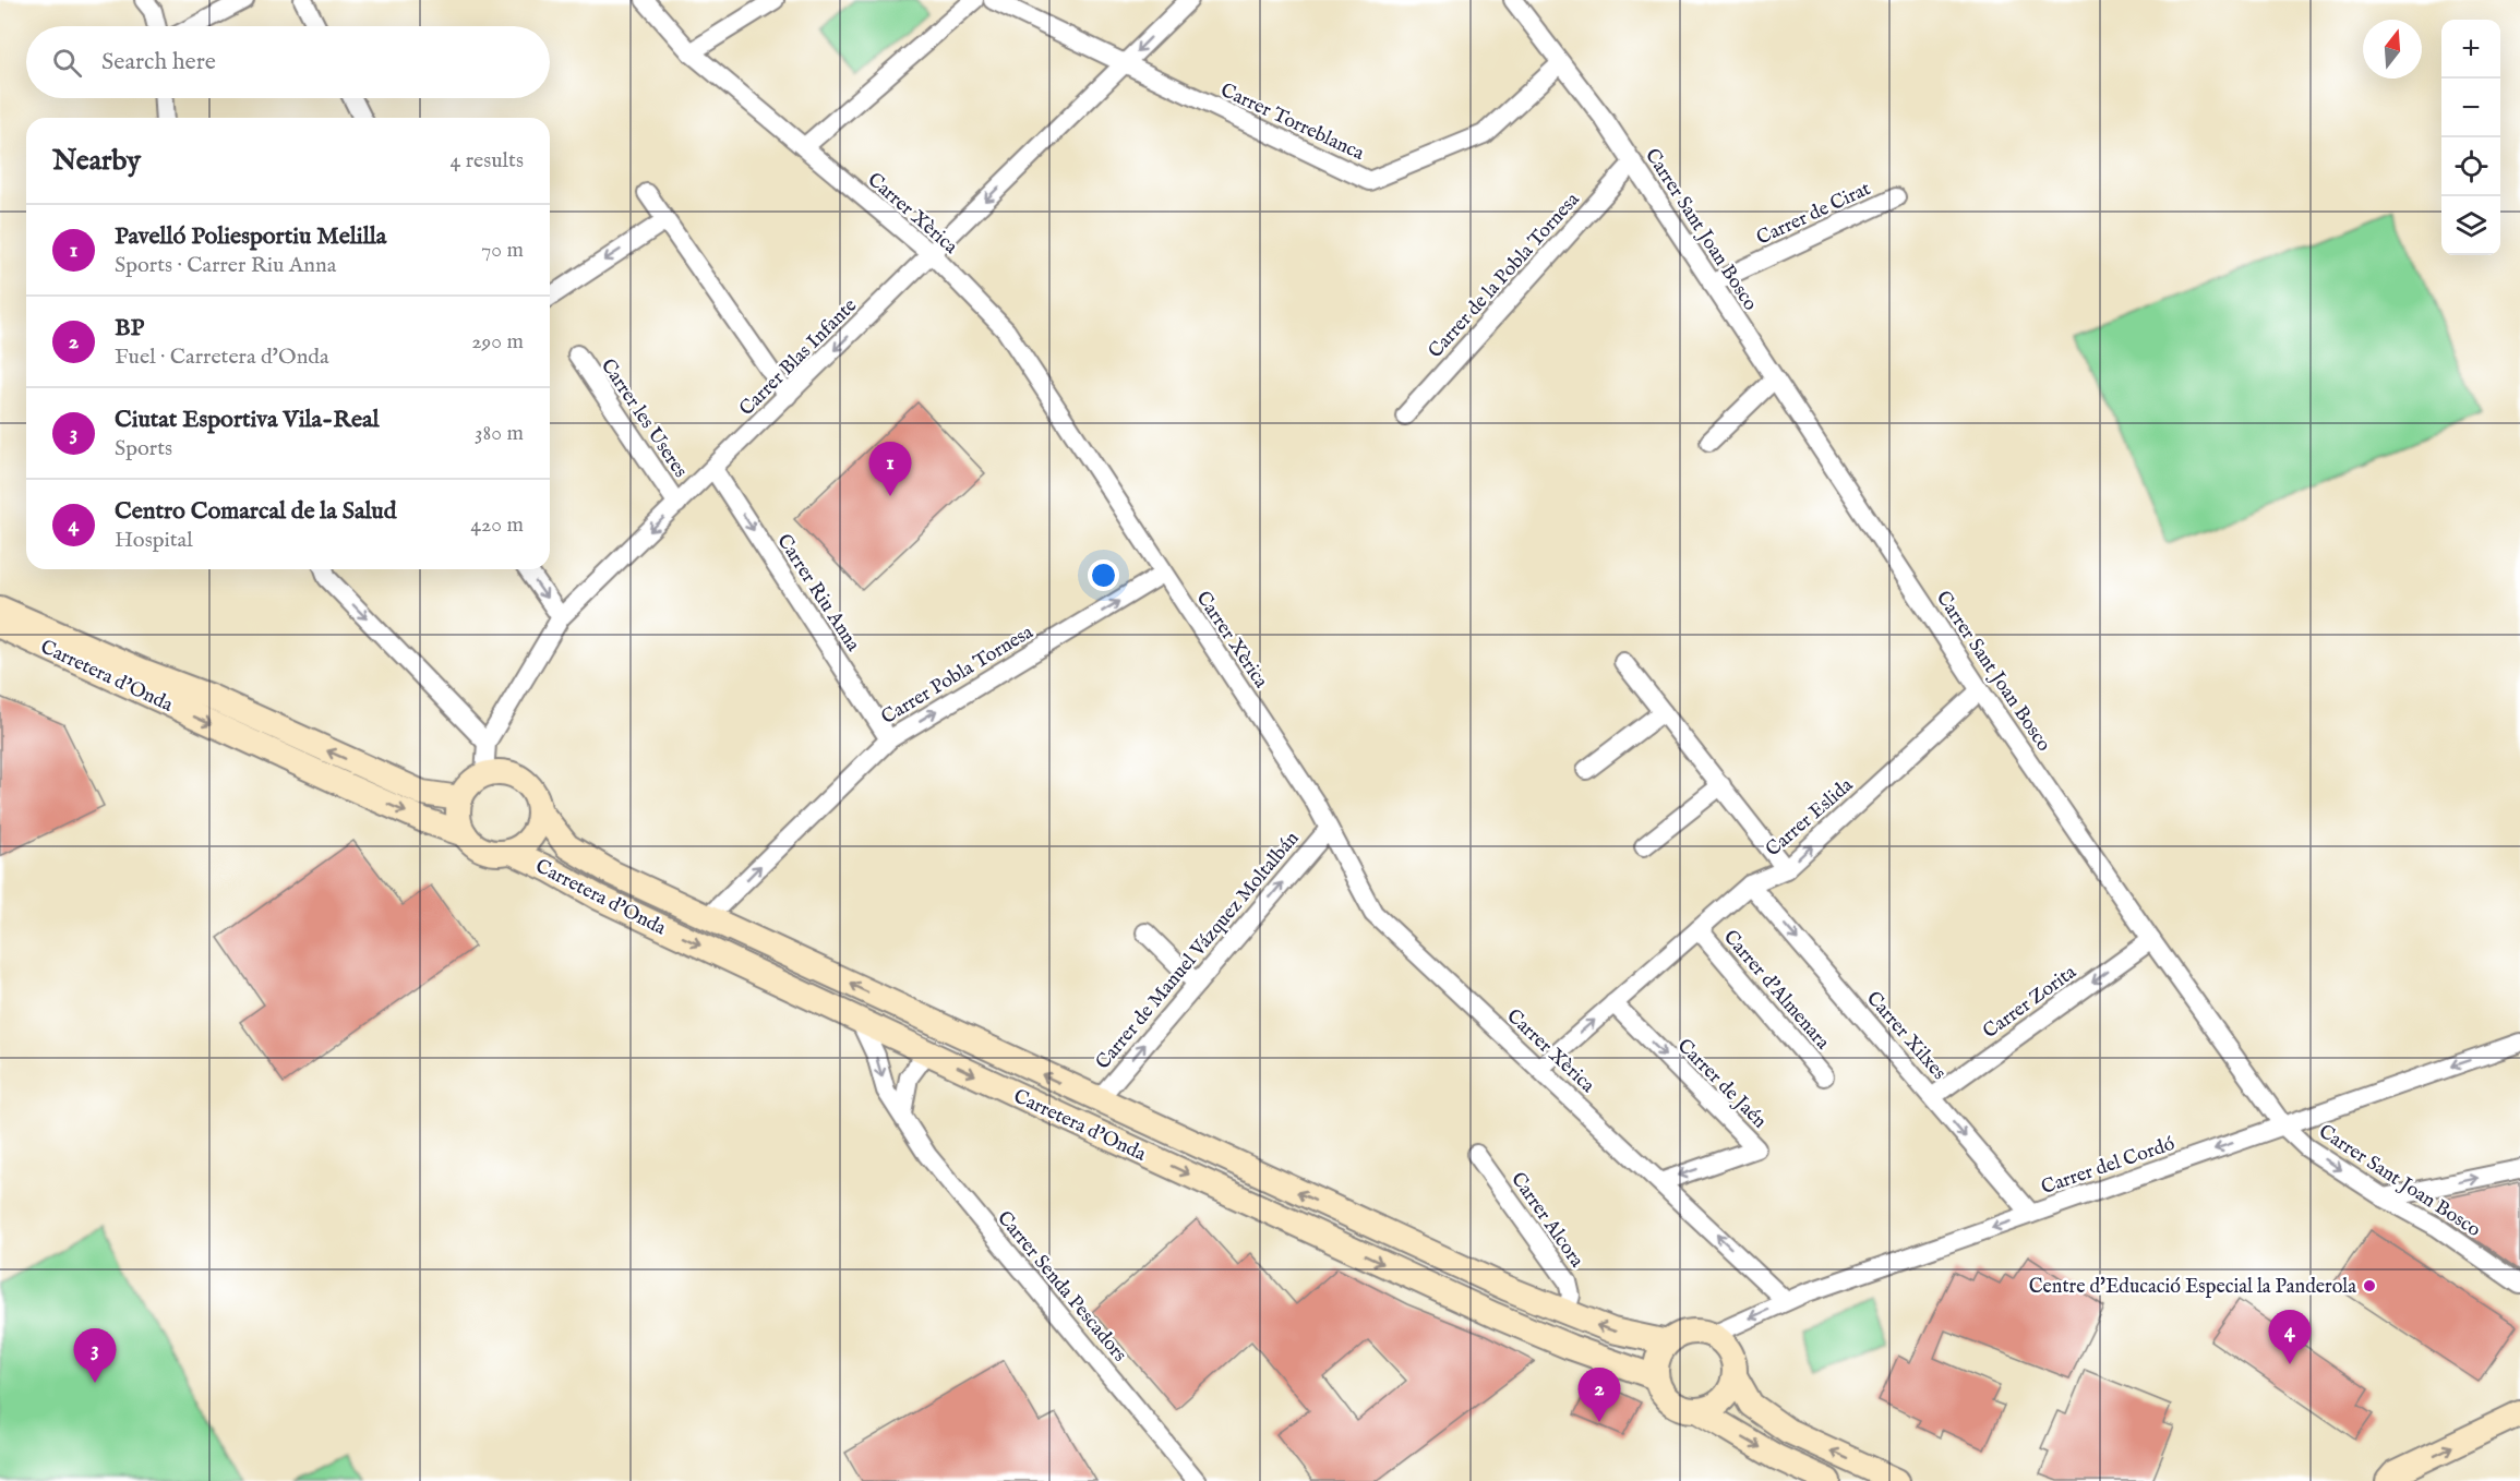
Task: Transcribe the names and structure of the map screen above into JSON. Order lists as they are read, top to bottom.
{
  "streets": {
    "main road": ["Carretera d'Onda"],
    "street": [
      "Carrer Torreblanca",
      "Carrer Xèrica",
      "Carrer de Cirat",
      "Carrer Sant Joan Bosco",
      "Carrer de la Pobla Tornesa",
      "Carrer Blas Infante",
      "Carrer les Useres",
      "Carrer Riu Anna",
      "Carrer Pobla Tornesa",
      "Carrer Eslida",
      "Carrer de Manuel Vázquez Moltalbán",
      "Carrer d'Almenara",
      "Carrer Zorita",
      "Carrer Xilxes",
      "Carrer de Jaén",
      "Carrer del Cordó",
      "Carrer Alcora",
      "Carrer Senda Pescadors"
    ]
  },
  "crossings": [
    ["Carrer Torreblanca", "Carrer Sant Joan Bosco"],
    ["Carrer Torreblanca", "Carrer Blas Infante"],
    ["Carrer Xèrica", "Carrer Blas Infante"],
    ["Carrer Xèrica", "Carrer Pobla Tornesa"],
    ["Carrer Xèrica", "Carrer Eslida"],
    ["Carrer Xèrica", "Carrer de Manuel Vázquez Moltalbán"],
    ["Carrer Xèrica", "Carrer de Jaén"],
    ["Carrer Xèrica", "Carrer del Cordó"],
    ["Carrer de Cirat", "Carrer Sant Joan Bosco"],
    ["Carrer Sant Joan Bosco", "Carrer de la Pobla Tornesa"],
    ["Carrer Sant Joan Bosco", "Carrer Eslida"],
    ["Carrer Sant Joan Bosco", "Carrer Zorita"],
    ["Carrer Sant Joan Bosco", "Carrer del Cordó"],
    ["Carrer Blas Infante", "Carrer les Useres"],
    ["Carrer Blas Infante", "Carrer Riu Anna"],
    ["Carrer Blas Infante", "Carretera d'Onda"],
    ["Carrer Riu Anna", "Carrer Pobla Tornesa"],
    ["Carrer Pobla Tornesa", "Carretera d'Onda"],
    ["Carretera d'Onda", "Carrer de Manuel Vázquez Moltalbán"],
    ["Carretera d'Onda", "Carrer del Cordó"],
    ["Carretera d'Onda", "Carrer Alcora"],
    ["Carretera d'Onda", "Carrer Senda Pescadors"],
    ["Carrer Eslida", "Carrer d'Almenara"],
    ["Carrer Eslida", "Carrer Xilxes"],
    ["Carrer Eslida", "Carrer de Jaén"],
    ["Carrer Zorita", "Carrer Xilxes"],
    ["Carrer Xilxes", "Carrer del Cordó"]
  ],
  "one_way": [
    "Carrer Blas Infante",
    "Carrer Riu Anna",
    "Carrer Pobla Tornesa",
    "Carrer Eslida",
    "Carrer de Manuel Vázquez Moltalbán",
    "Carrer Zorita",
    "Carrer Xilxes",
    "Carrer del Cordó"
  ],
  "places": ["Centre d'Educació Especial la Panderola"],
  "north": "top",
  "page": {
    "map_buttons": ["+", "−"],
    "search": "Search here",
    "heading": ["Nearby", "4 results"],
    "list": [
      {
        "mark": "1",
        "name": "Pavelló Poliesportiu Melilla",
        "note": "Sports · Carrer Riu Anna",
        "value": "70 m"
      },
      {
        "mark": "2",
        "name": "BP",
        "note": "Fuel · Carretera d'Onda",
        "value": "290 m"
      },
      {
        "mark": "3",
        "name": "Ciutat Esportiva Vila-Real",
        "note": "Sports",
        "value": "380 m"
      },
      {
        "mark": "4",
        "name": "Centro Comarcal de la Salud",
        "note": "Hospital",
        "value": "420 m"
      }
    ],
    "pins": [
      "1",
      "4",
      "3",
      "2"
    ]
  }
}
